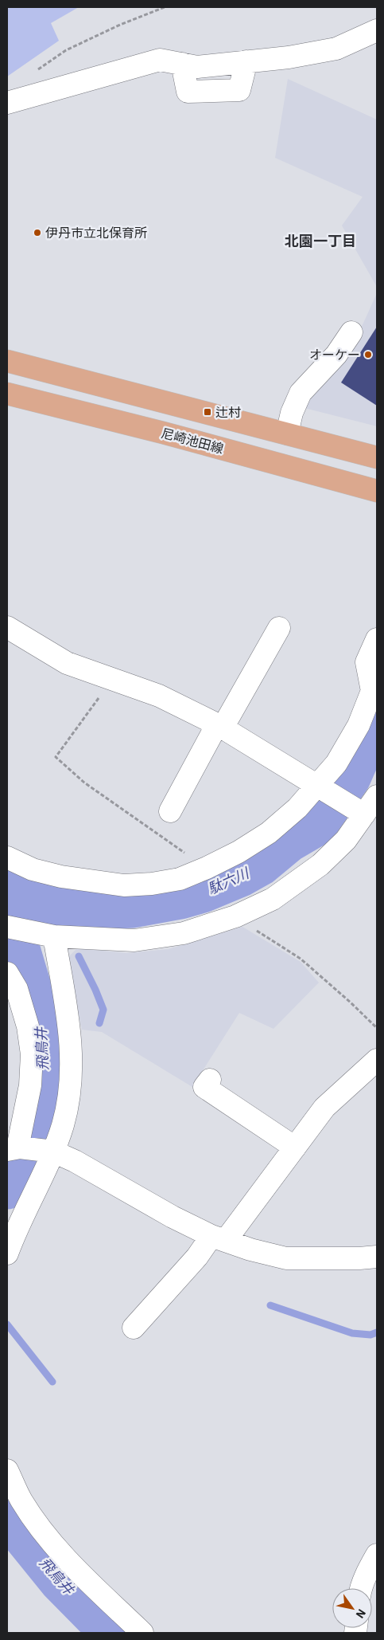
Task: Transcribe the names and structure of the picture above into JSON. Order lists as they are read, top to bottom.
{
  "streets": {
    "main road": ["尼崎池田線"]
  },
  "districts": ["北園一丁目"],
  "water": ["駄六川", "飛鳥井"],
  "places": {
    "other": ["伊丹市立北保育所", "オーケー"],
    "transit": ["辻村"]
  },
  "north": "bottom right"
}
